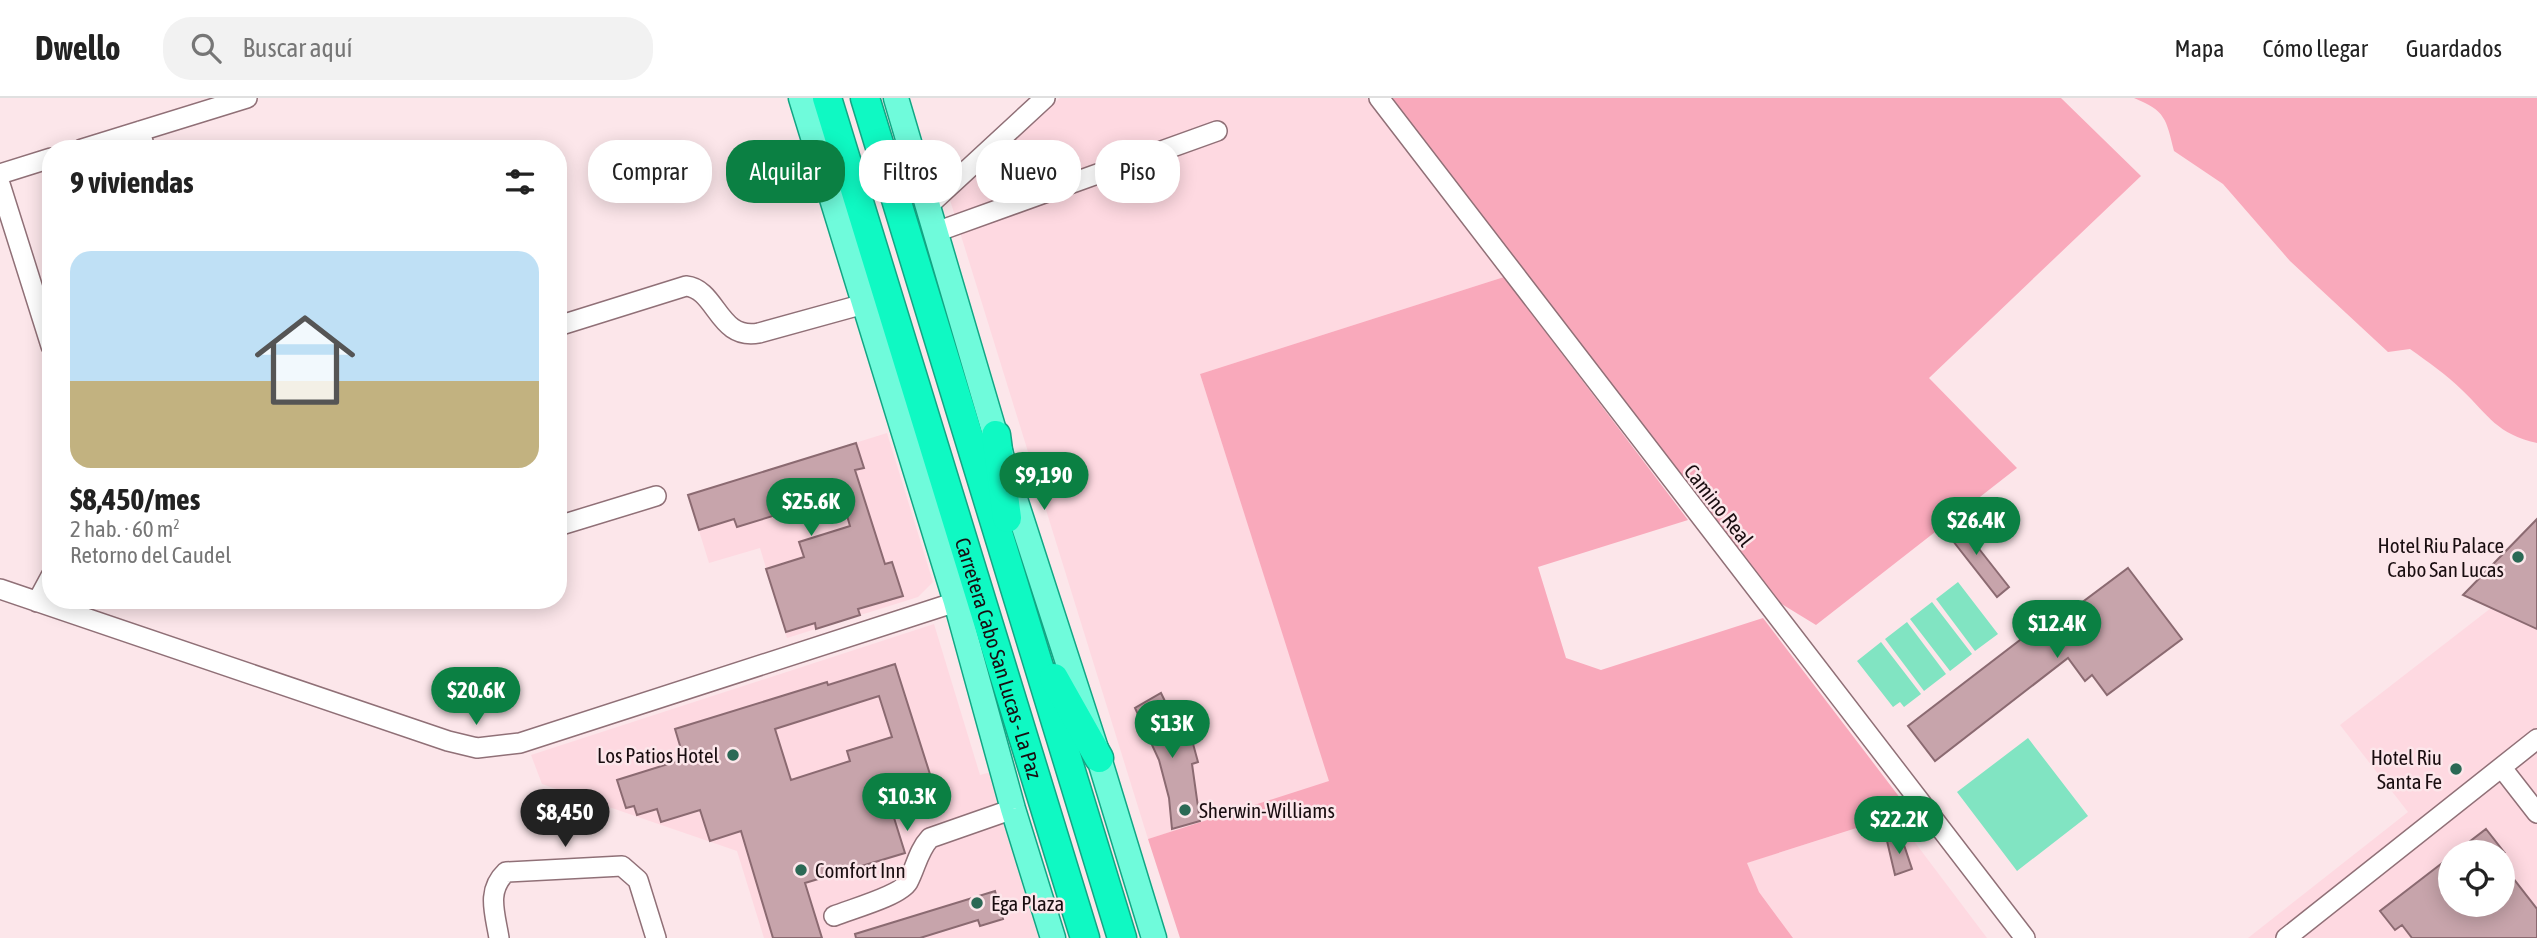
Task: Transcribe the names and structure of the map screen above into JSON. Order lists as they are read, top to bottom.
{
  "streets": {
    "highway": ["Carretera Cabo San Lucas - La Paz"],
    "street": ["Camino Real"]
  },
  "places": [
    "Hotel Riu Palace Cabo San Lucas",
    "Los Patios Hotel",
    "Hotel Riu Santa Fe",
    "Sherwin-Williams",
    "Comfort Inn",
    "Ega Plaza"
  ],
  "page": {
    "header": "Dwello",
    "search": "Buscar aquí",
    "nav": ["Mapa", "Cómo llegar", "Guardados"],
    "chip": [
      "Comprar",
      "Alquilar",
      "Filtros",
      "Nuevo",
      "Piso"
    ],
    "heading": "9 viviendas",
    "list": [
      {
        "name": "$8,450/mes",
        "note": "2 hab. · 60 m² · Retorno del Caudel"
      }
    ],
    "price": [
      "$9,190",
      "$25.6K",
      "$26.4K",
      "$12.4K",
      "$20.6K",
      "$13K",
      "$10.3K",
      "$8,450",
      "$22.2K"
    ]
  }
}
